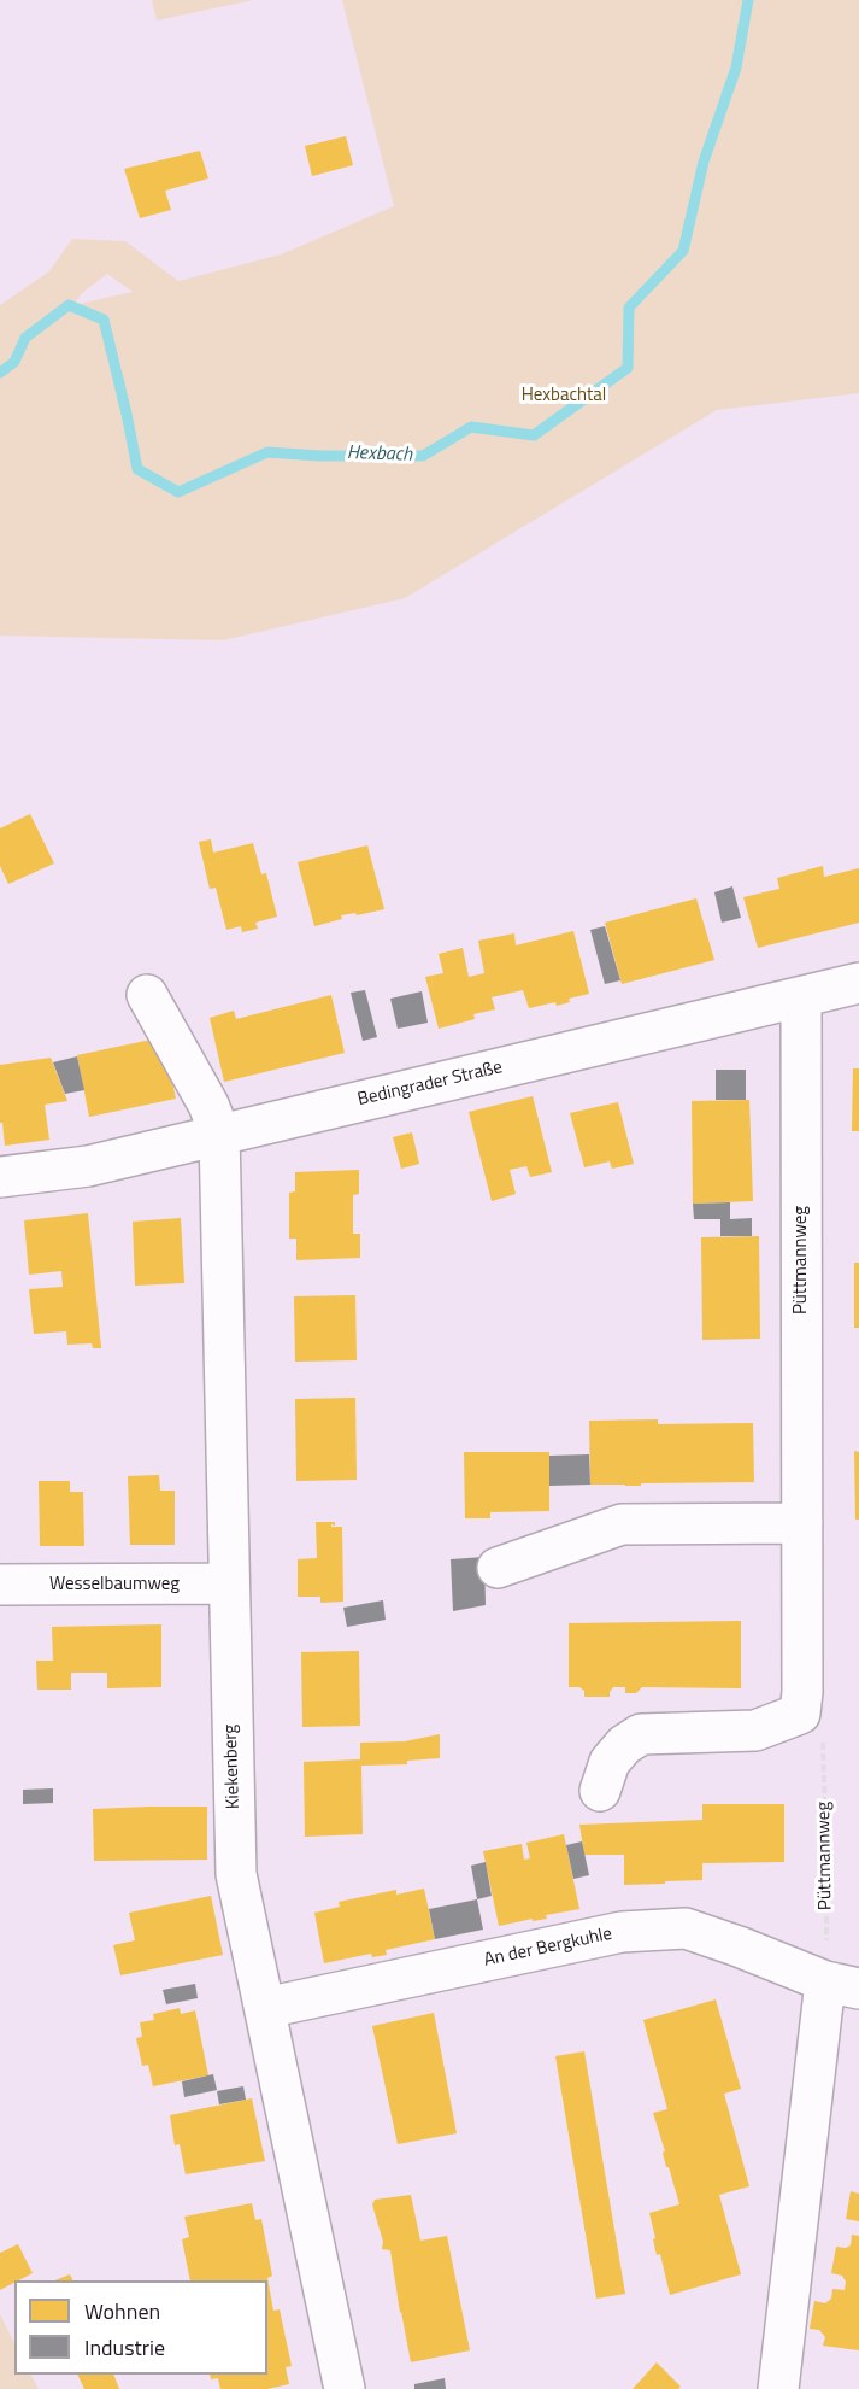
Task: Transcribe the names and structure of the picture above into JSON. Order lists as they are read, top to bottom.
{
  "streets": {
    "street": [
      "Bedingrader Straße",
      "Püttmannweg",
      "Wesselbaumweg",
      "Kiekenberg",
      "An der Bergkuhle"
    ]
  },
  "crossings": [
    ["Bedingrader Straße", "Püttmannweg"],
    ["Bedingrader Straße", "Kiekenberg"],
    ["Püttmannweg", "An der Bergkuhle"],
    ["Wesselbaumweg", "Kiekenberg"],
    ["Kiekenberg", "An der Bergkuhle"]
  ],
  "water": ["Hexbach"],
  "parks": ["Hexbachtal"],
  "legend": ["Wohnen", "Industrie"]
}
